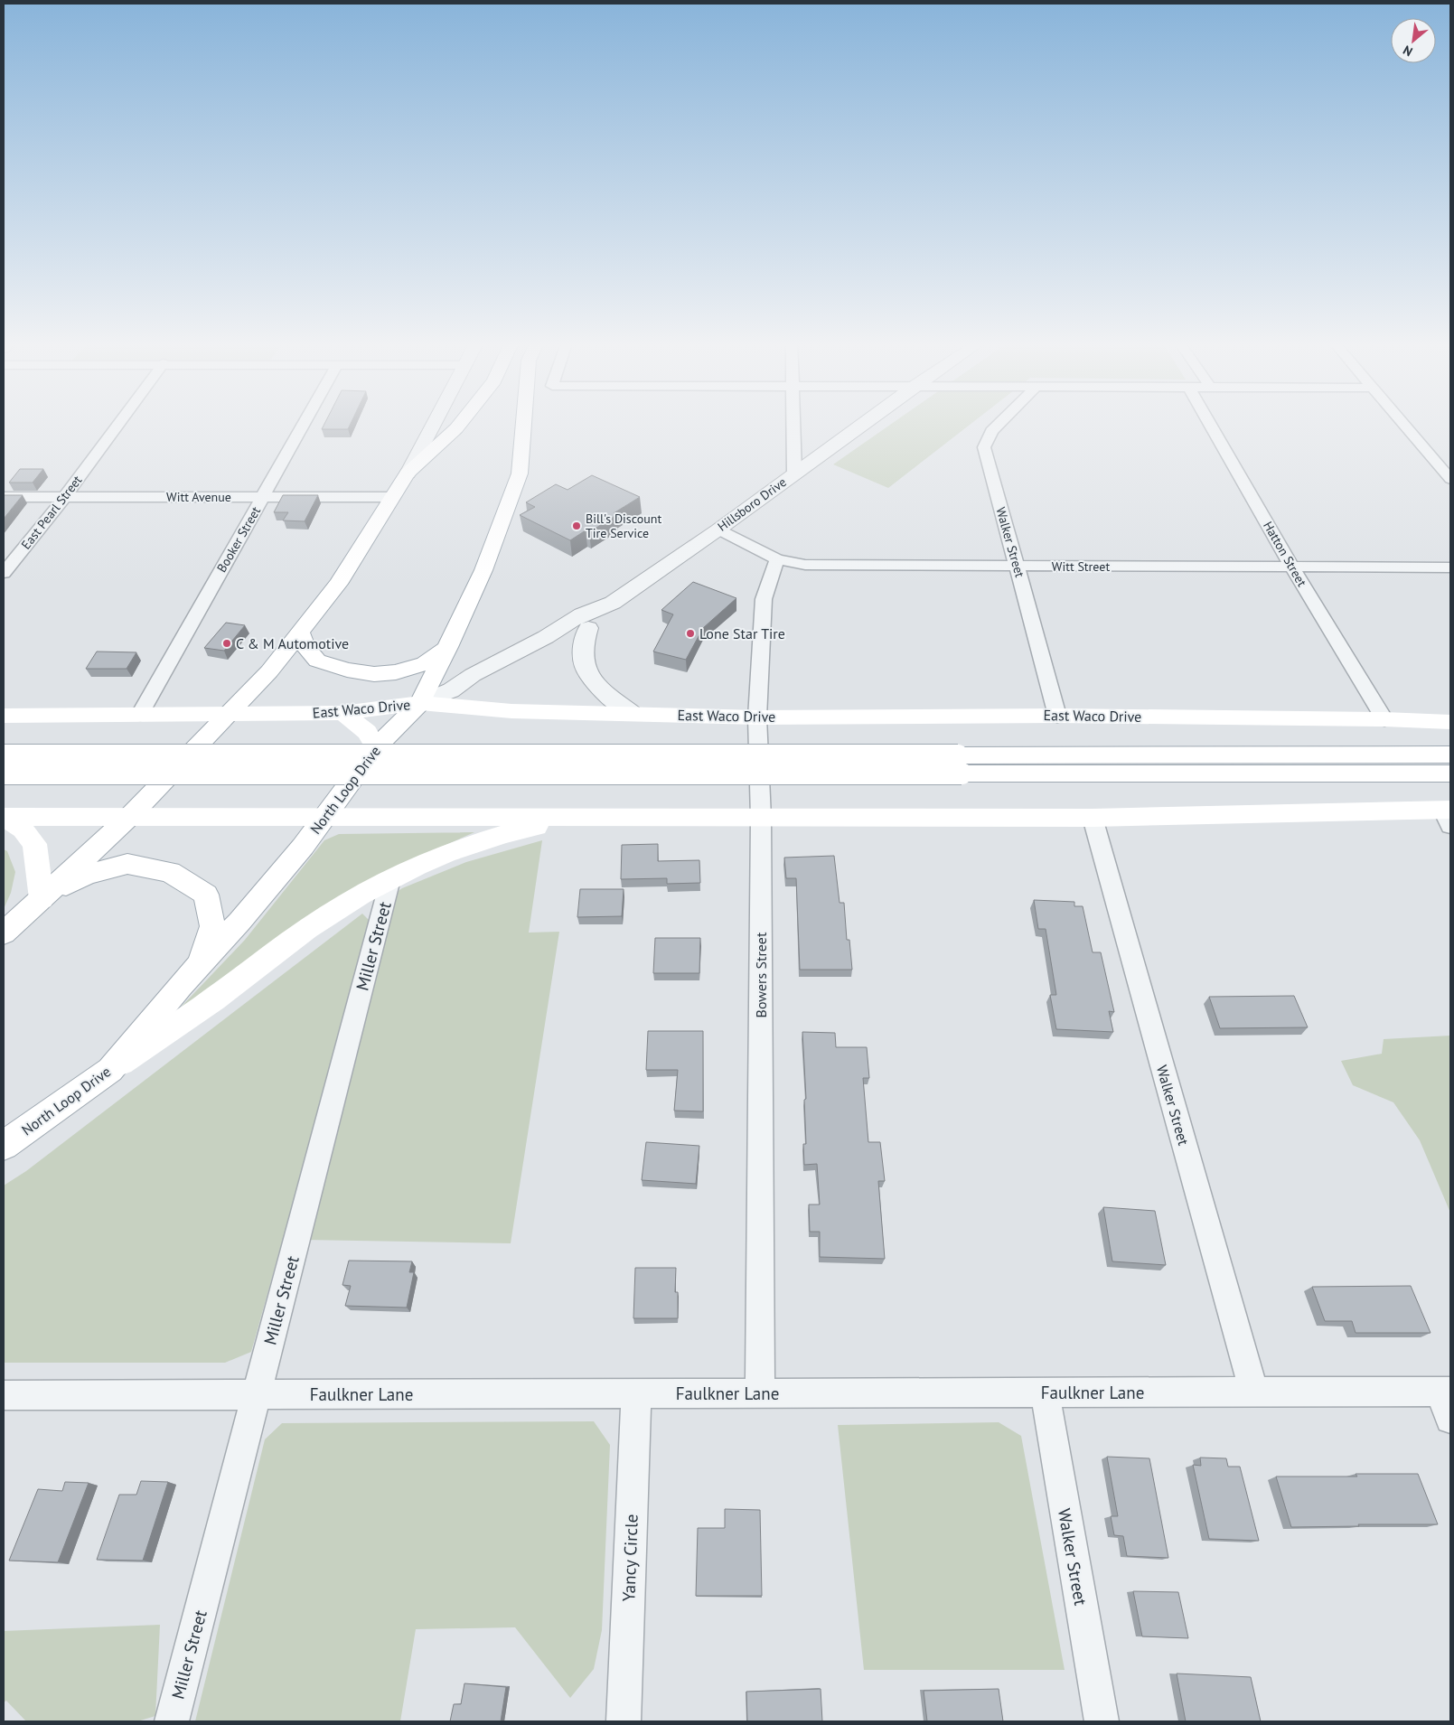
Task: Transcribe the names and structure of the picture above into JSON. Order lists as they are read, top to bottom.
{
  "streets": {
    "main road": ["East Waco Drive", "North Loop Drive"],
    "street": [
      "Witt Avenue",
      "Hillsboro Drive",
      "East Pearl Street",
      "Booker Street",
      "Walker Street",
      "Hatton Street",
      "Witt Street",
      "Miller Street",
      "Bowers Street",
      "Faulkner Lane",
      "Yancy Circle"
    ]
  },
  "crossings": [
    ["Witt Avenue", "East Pearl Street"],
    ["Witt Avenue", "Booker Street"],
    ["Hillsboro Drive", "Witt Street"],
    ["Hillsboro Drive", "East Waco Drive"],
    ["Hillsboro Drive", "North Loop Drive"],
    ["Booker Street", "East Waco Drive"],
    ["Walker Street", "Witt Street"],
    ["Walker Street", "East Waco Drive"],
    ["Walker Street", "Faulkner Lane"],
    ["Hatton Street", "Witt Street"],
    ["Hatton Street", "East Waco Drive"],
    ["Witt Street", "Bowers Street"],
    ["East Waco Drive", "North Loop Drive"],
    ["East Waco Drive", "Bowers Street"],
    ["Miller Street", "Faulkner Lane"],
    ["Bowers Street", "Faulkner Lane"],
    ["Faulkner Lane", "Yancy Circle"]
  ],
  "places": ["Bill's Discount Tire Service", "Lone Star Tire", "C & M Automotive"],
  "north": "bottom left"
}
